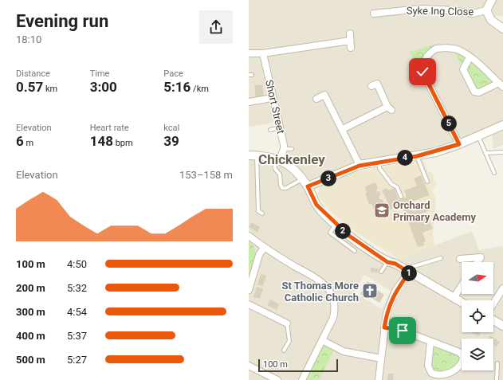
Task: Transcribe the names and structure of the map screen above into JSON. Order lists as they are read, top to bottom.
{
  "streets": {
    "street": ["Syke Ing Close", "Short Street"]
  },
  "districts": ["Chickenley"],
  "places": {
    "school or university": ["Orchard Primary Academy"],
    "church": ["St Thomas More Catholic Church"]
  },
  "scale_bar": "100 m",
  "north": "right",
  "page": {
    "heading": ["Evening run", "18:10"],
    "stats": [
      ["Distance", "0.57 km"],
      ["Time", "3:00"],
      ["Pace", "5:16 /km"],
      ["Elevation", "6 m"],
      ["Heart rate", "148 bpm"],
      ["kcal", "39"]
    ],
    "pins": [
      "5",
      "4",
      "3",
      "2",
      "1"
    ],
    "chart": ["Elevation", "153–158 m"],
    "list": [
      {
        "name": "100 m",
        "note": "4:50"
      },
      {
        "name": "200 m",
        "note": "5:32"
      },
      {
        "name": "300 m",
        "note": "4:54"
      },
      {
        "name": "400 m",
        "note": "5:37"
      },
      {
        "name": "500 m",
        "note": "5:27"
      }
    ],
    "scale": "100 m"
  }
}
